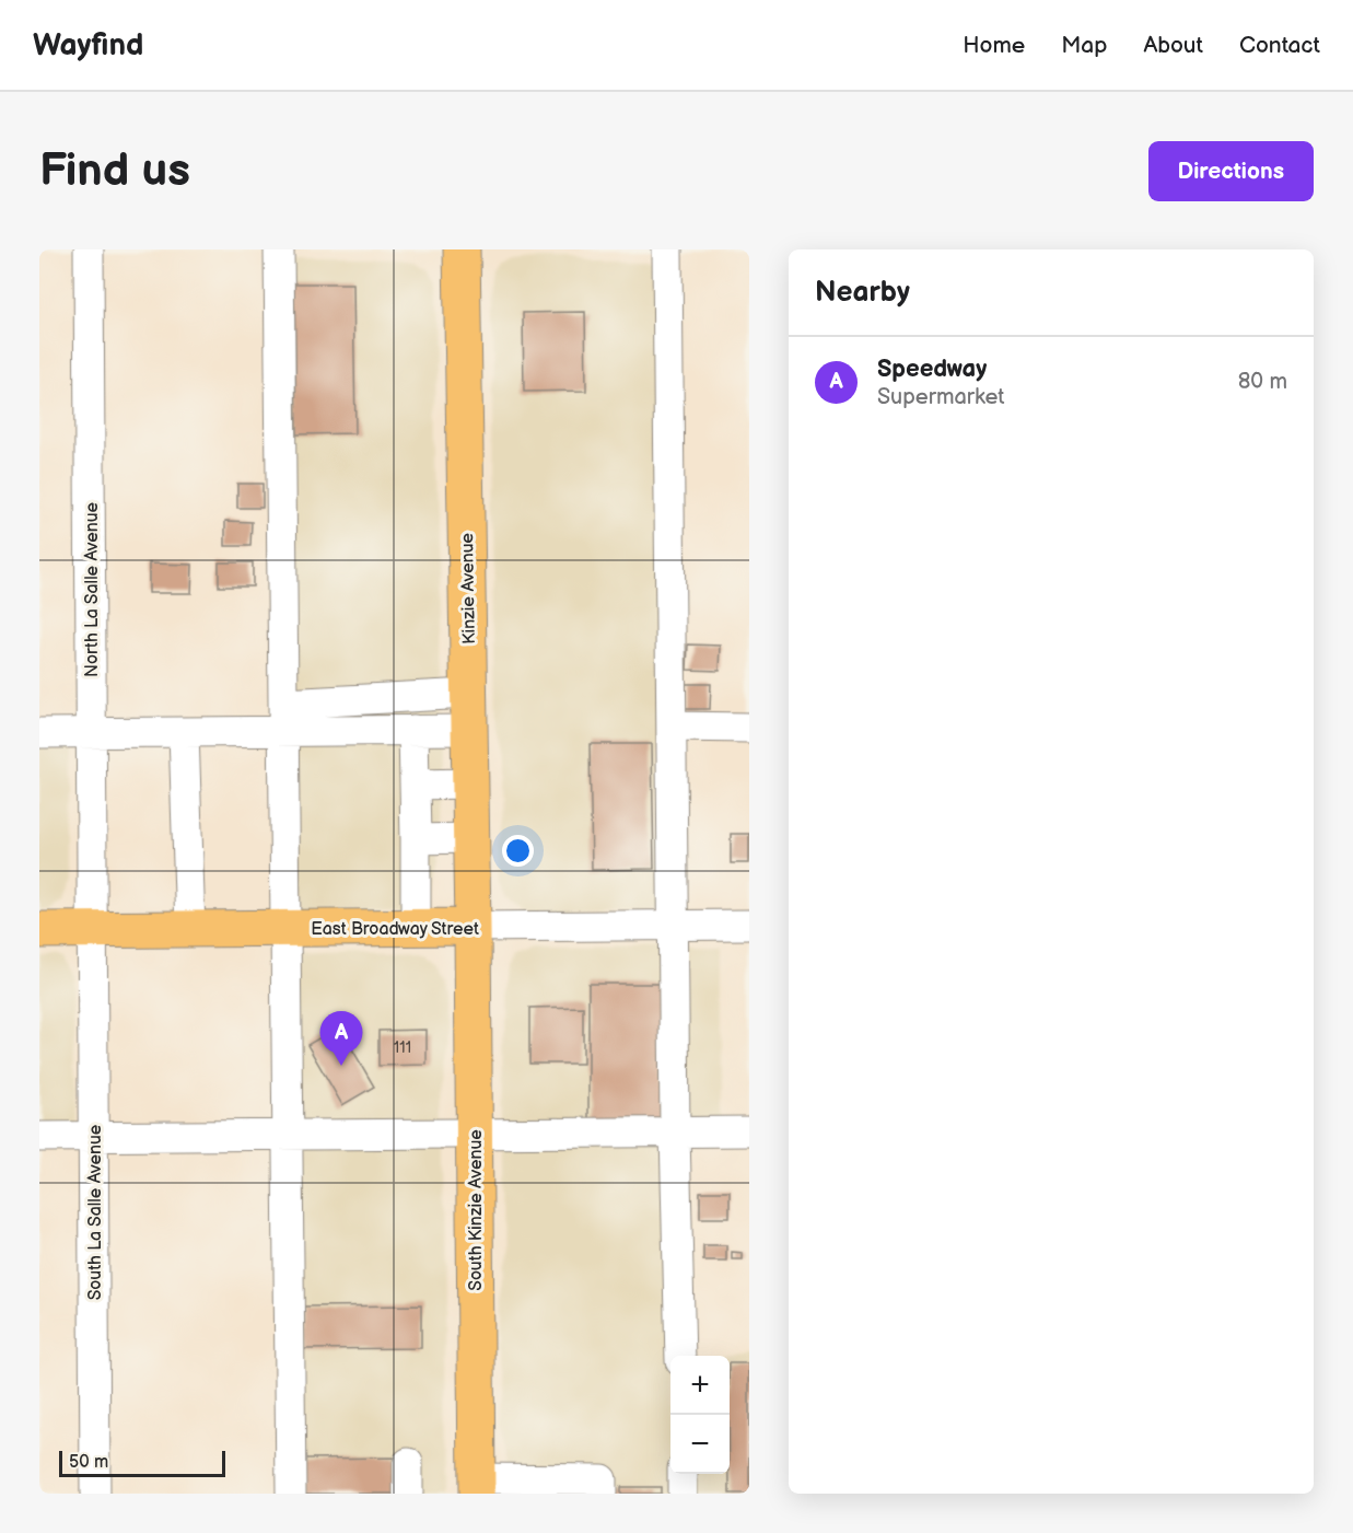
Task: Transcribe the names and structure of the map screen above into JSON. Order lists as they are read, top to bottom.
{
  "streets": {
    "main road": ["Kinzie Avenue", "East Broadway Street", "South Kinzie Avenue"],
    "street": ["North La Salle Avenue", "South La Salle Avenue"]
  },
  "crossings": [
    ["Kinzie Avenue", "East Broadway Street"],
    ["Kinzie Avenue", "South Kinzie Avenue"],
    ["North La Salle Avenue", "East Broadway Street"],
    ["North La Salle Avenue", "South La Salle Avenue"],
    ["East Broadway Street", "South Kinzie Avenue"],
    ["East Broadway Street", "South La Salle Avenue"]
  ],
  "house_numbers": ["111"],
  "scale_bar": "50 m",
  "page": {
    "header": "Wayfind",
    "nav": [
      "Home",
      "Map",
      "About",
      "Contact"
    ],
    "buttons": "Directions",
    "title": "Find us",
    "heading": "Nearby",
    "list": [
      {
        "mark": "A",
        "name": "Speedway",
        "note": "Supermarket",
        "value": "80 m"
      }
    ],
    "pins": "A",
    "map_buttons": ["+", "−"],
    "scale": "50 m"
  }
}
